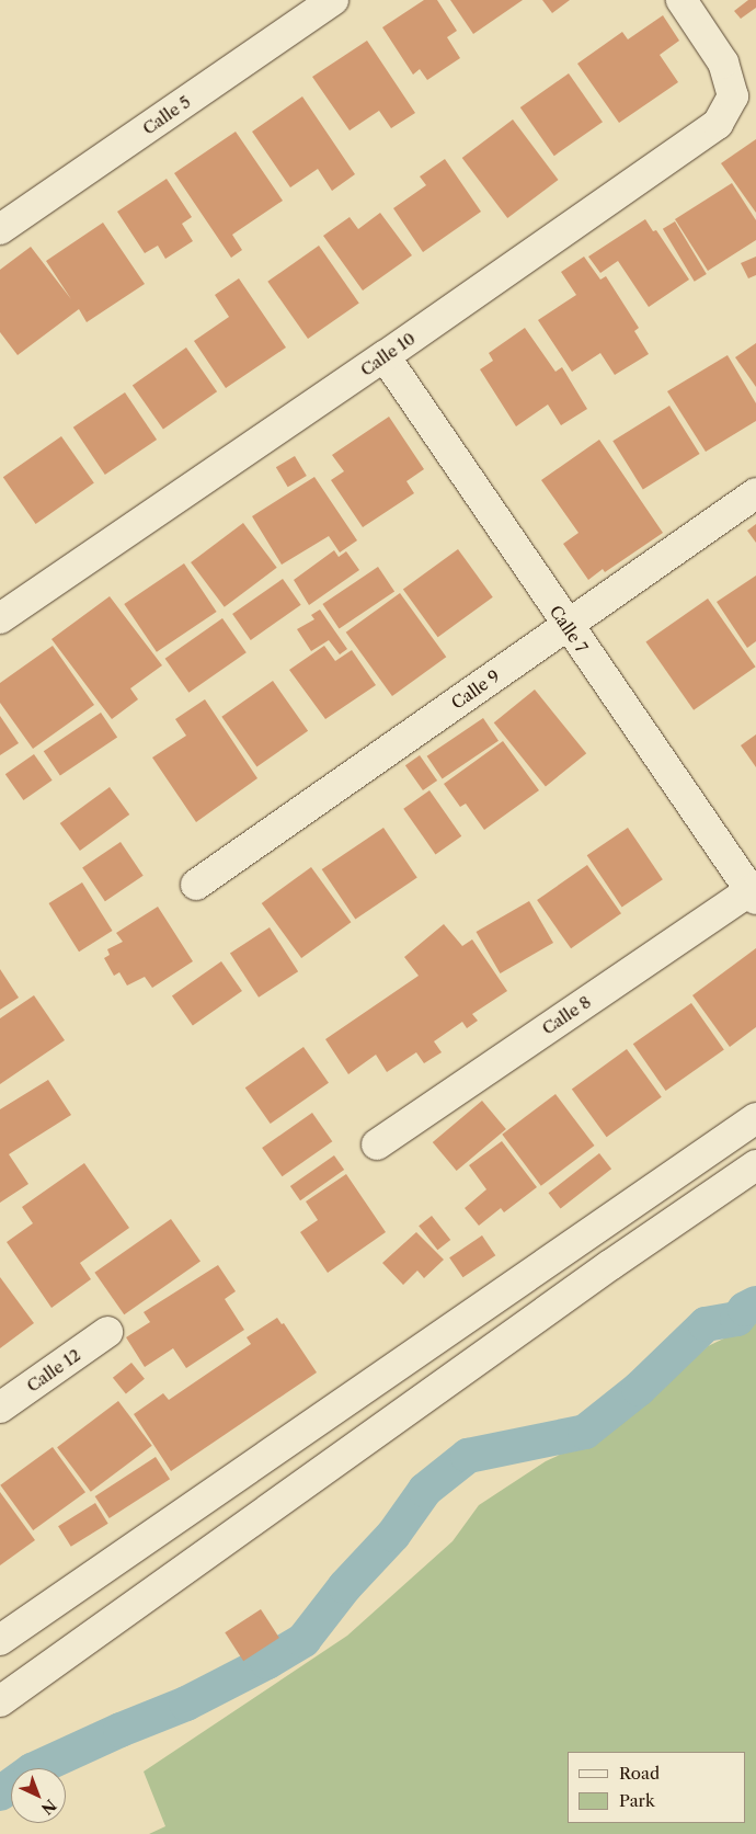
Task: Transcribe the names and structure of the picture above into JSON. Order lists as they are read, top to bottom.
{
  "streets": {
    "street": [
      "Calle 5",
      "Calle 10",
      "Calle 7",
      "Calle 9",
      "Calle 8",
      "Calle 12"
    ]
  },
  "crossings": [
    ["Calle 10", "Calle 7"],
    ["Calle 7", "Calle 9"],
    ["Calle 7", "Calle 8"]
  ],
  "legend": ["Road", "Park"],
  "north": "bottom right"
}
